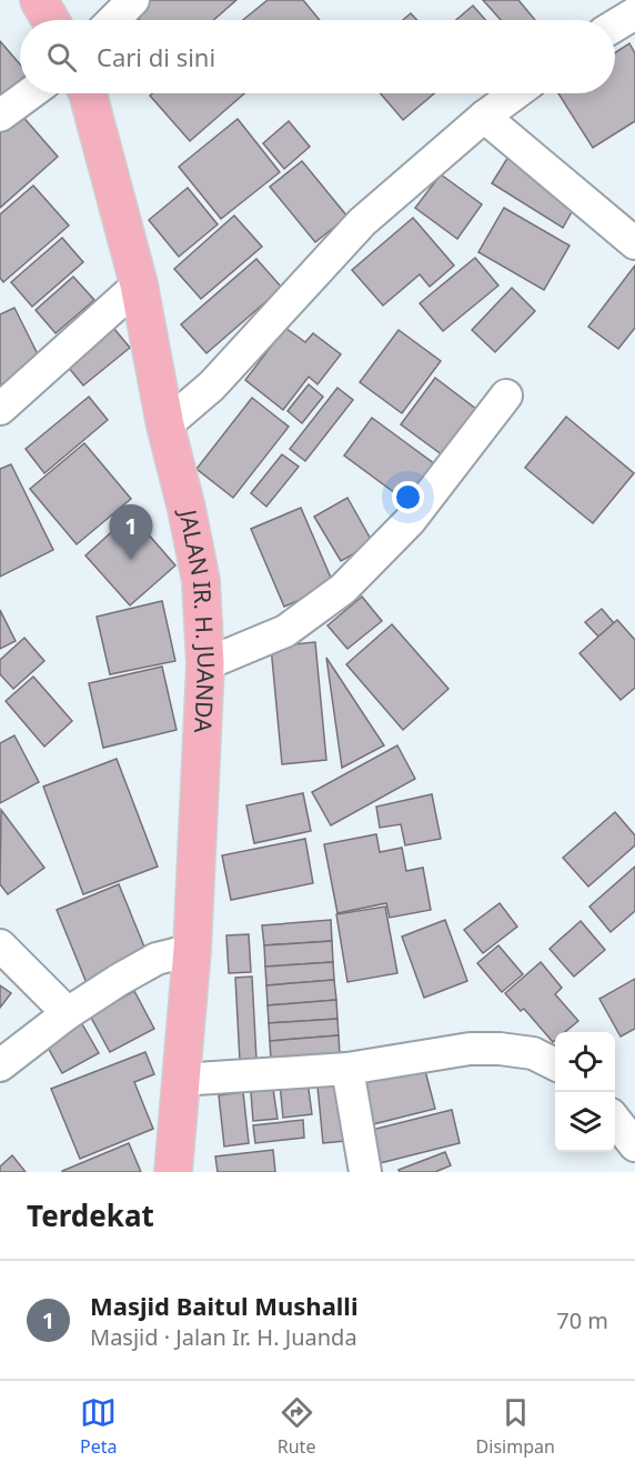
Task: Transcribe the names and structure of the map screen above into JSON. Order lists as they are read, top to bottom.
{
  "streets": {
    "main road": ["JALAN IR. H. JUANDA"]
  },
  "page": {
    "search": "Cari di sini",
    "pins": "1",
    "heading": "Terdekat",
    "list": [
      {
        "mark": "1",
        "name": "Masjid Baitul Mushalli",
        "note": "Masjid · Jalan Ir. H. Juanda",
        "value": "70 m"
      }
    ],
    "nav": ["Peta", "Rute", "Disimpan"]
  }
}
